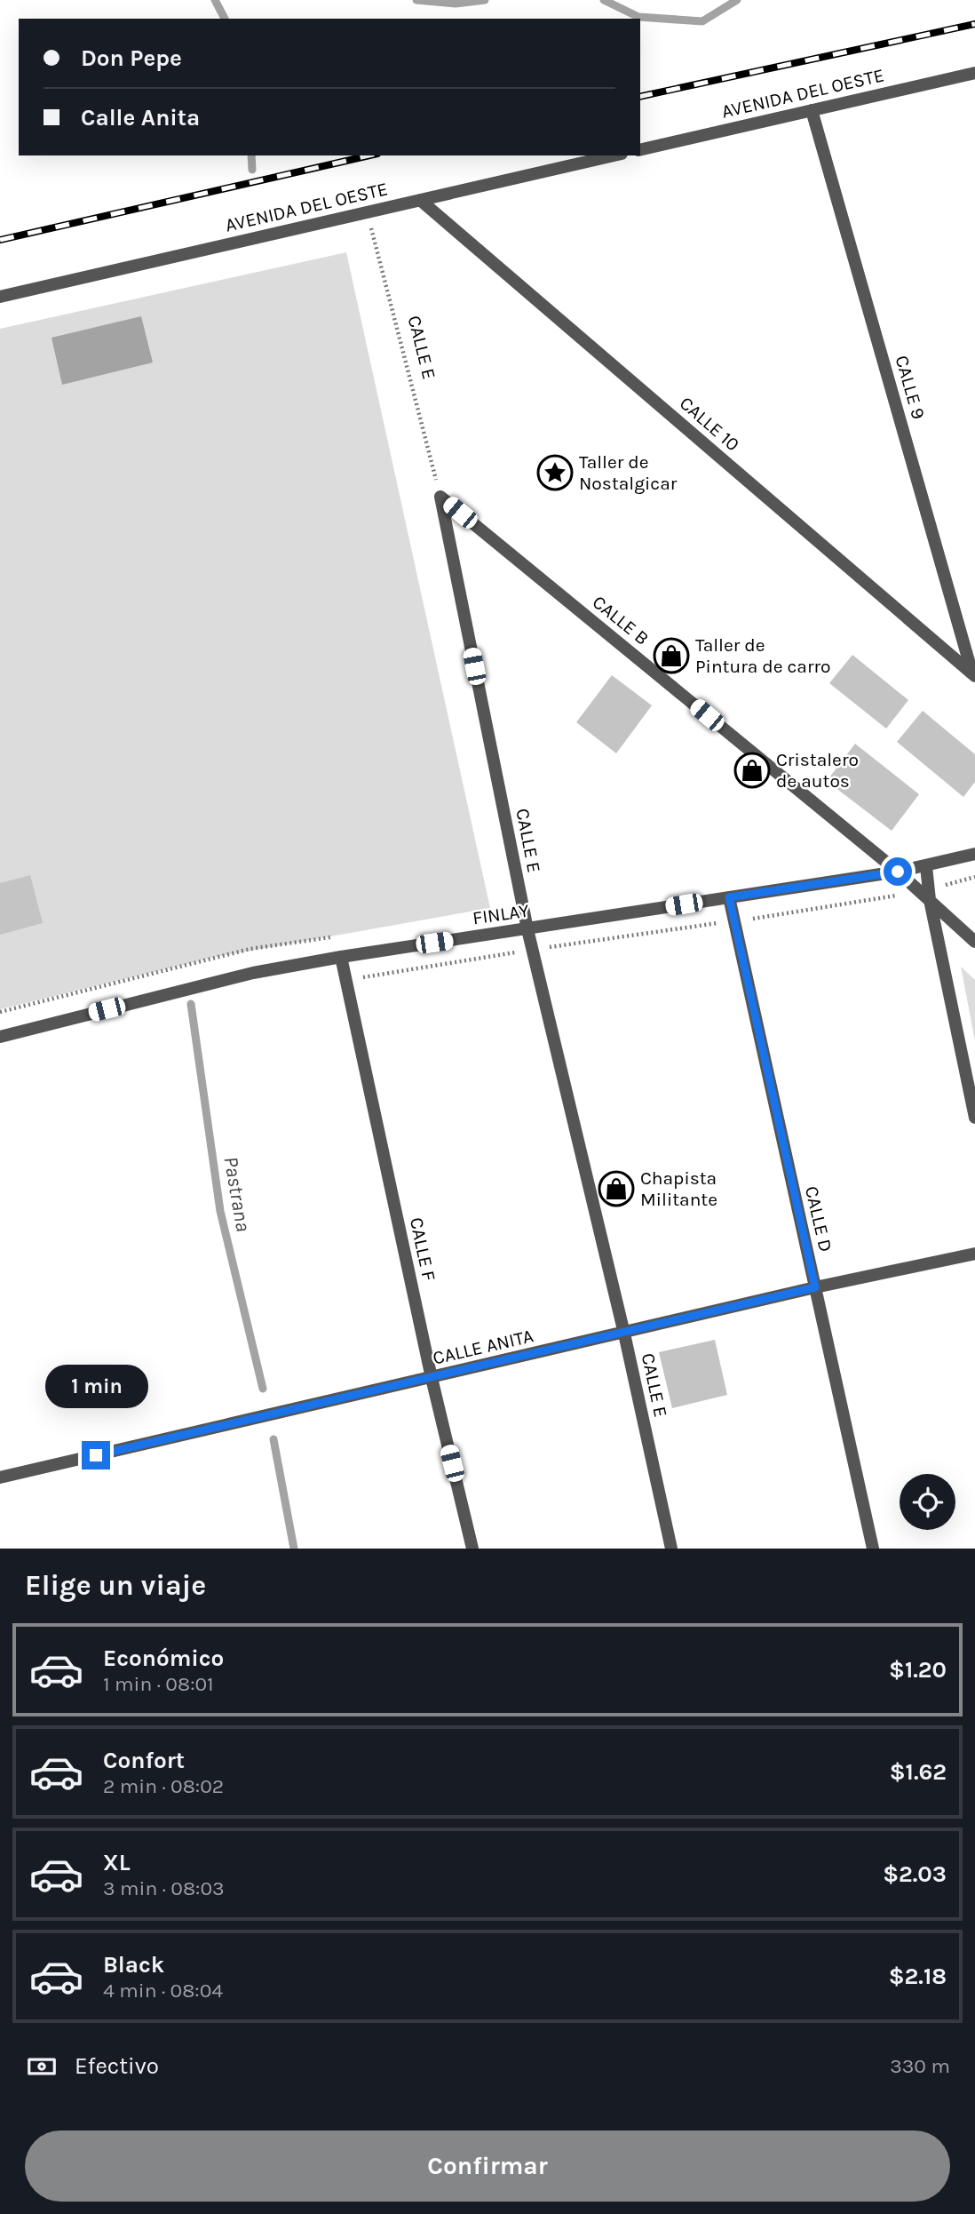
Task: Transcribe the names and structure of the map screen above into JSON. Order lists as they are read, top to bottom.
{
  "streets": {
    "street": [
      "AVENIDA DEL OESTE",
      "CALLE E",
      "CALLE 9",
      "CALLE 10",
      "CALLE B",
      "FINLAY",
      "CALLE D",
      "CALLE F",
      "CALLE ANITA"
    ]
  },
  "crossings": [
    ["AVENIDA DEL OESTE", "CALLE E"],
    ["AVENIDA DEL OESTE", "CALLE 9"],
    ["AVENIDA DEL OESTE", "CALLE 10"],
    ["CALLE E", "CALLE B"],
    ["CALLE E", "FINLAY"],
    ["CALLE E", "CALLE ANITA"],
    ["CALLE 9", "CALLE 10"],
    ["CALLE B", "FINLAY"],
    ["FINLAY", "CALLE D"],
    ["FINLAY", "CALLE F"],
    ["CALLE D", "CALLE ANITA"],
    ["CALLE F", "CALLE ANITA"]
  ],
  "water": ["Pastrana"],
  "places": {
    "place": ["Taller de Nostalgicar"],
    "shop": ["Taller de Pintura de carro", "Cristalero de autos", "Chapista Militante"]
  },
  "page": {
    "banner": ["Don Pepe", "Calle Anita"],
    "bubble": "1 min",
    "heading": "Elige un viaje",
    "list": [
      {
        "name": "Económico",
        "note": "1 min · 08:01",
        "value": "$1.20"
      },
      {
        "name": "Confort",
        "note": "2 min · 08:02",
        "value": "$1.62"
      },
      {
        "name": "XL",
        "note": "3 min · 08:03",
        "value": "$2.03"
      },
      {
        "name": "Black",
        "note": "4 min · 08:04",
        "value": "$2.18"
      }
    ],
    "pay": ["Efectivo", "330 m"],
    "buttons": "Confirmar"
  }
}
